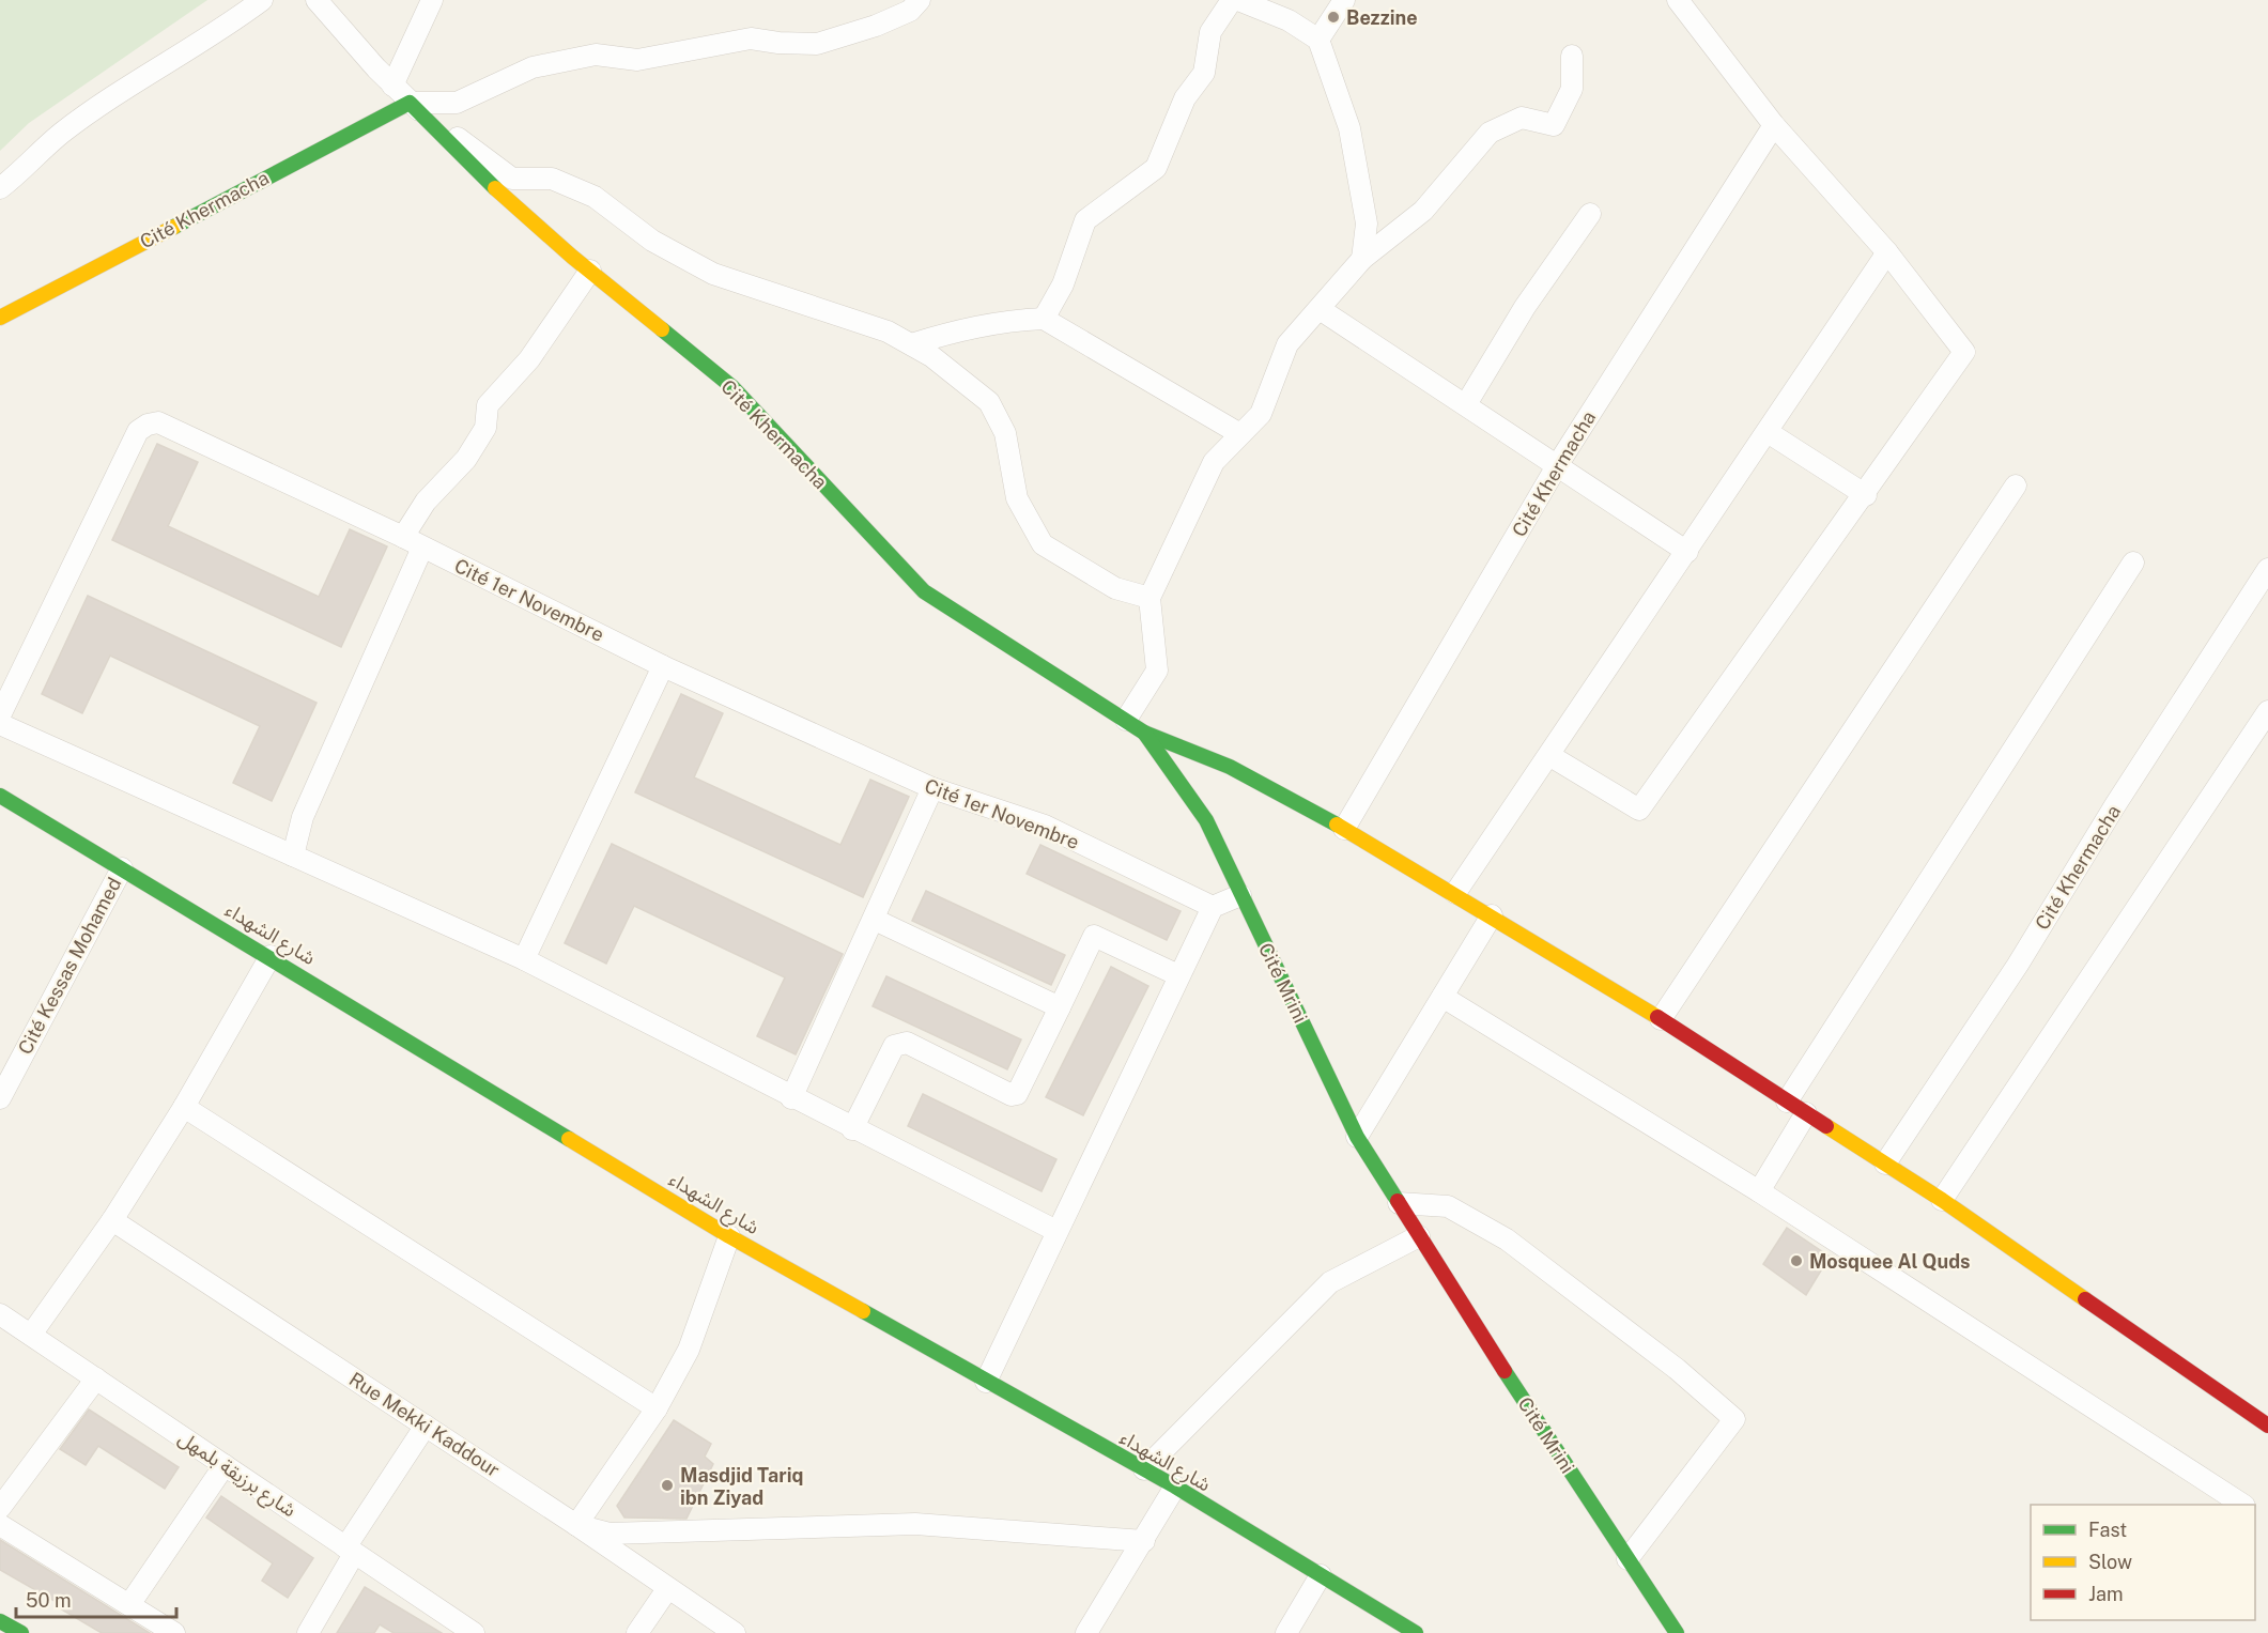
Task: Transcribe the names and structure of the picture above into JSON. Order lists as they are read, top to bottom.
{
  "streets": {
    "street": [
      "Cité Khermacha",
      "Cité 1er Novembre",
      "شارع الشهداء",
      "Cité Kessas Mohamed",
      "Cité Mrini",
      "Rue Mekki Kaddour",
      "شارع برزيقة بلمهل"
    ]
  },
  "crossings": [
    ["Cité Khermacha", "Cité Mrini"],
    ["شارع الشهداء", "Cité Kessas Mohamed"]
  ],
  "places": ["Bezzine", "Mosquee Al Quds", "Masdjid Tariq ibn Ziyad"],
  "legend": ["Fast", "Slow", "Jam"],
  "scale_bar": "50 m"
}
